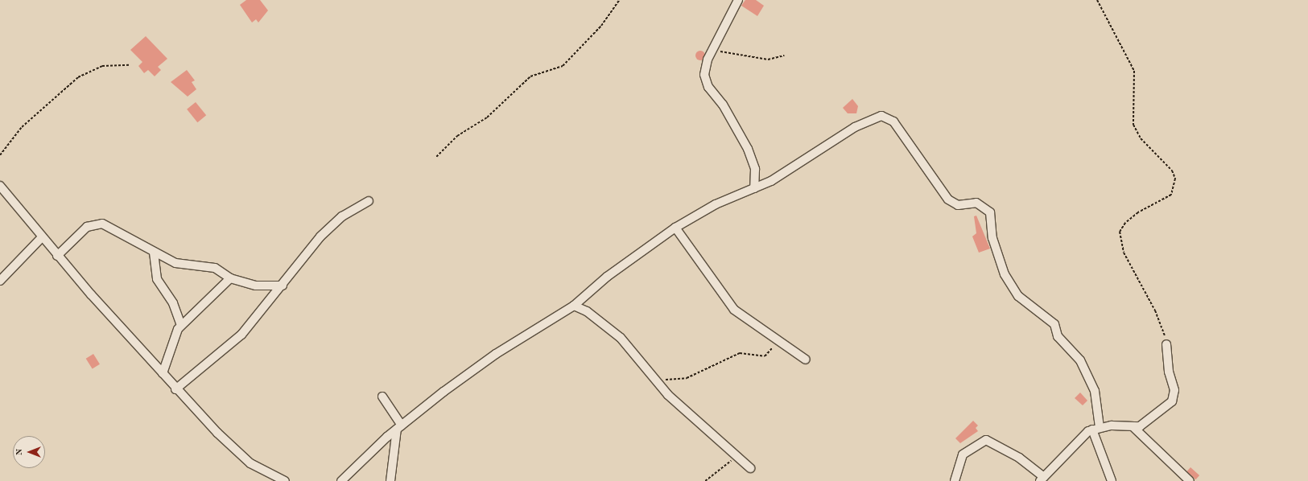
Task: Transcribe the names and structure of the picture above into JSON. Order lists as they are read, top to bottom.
{
  "north": "left"
}
